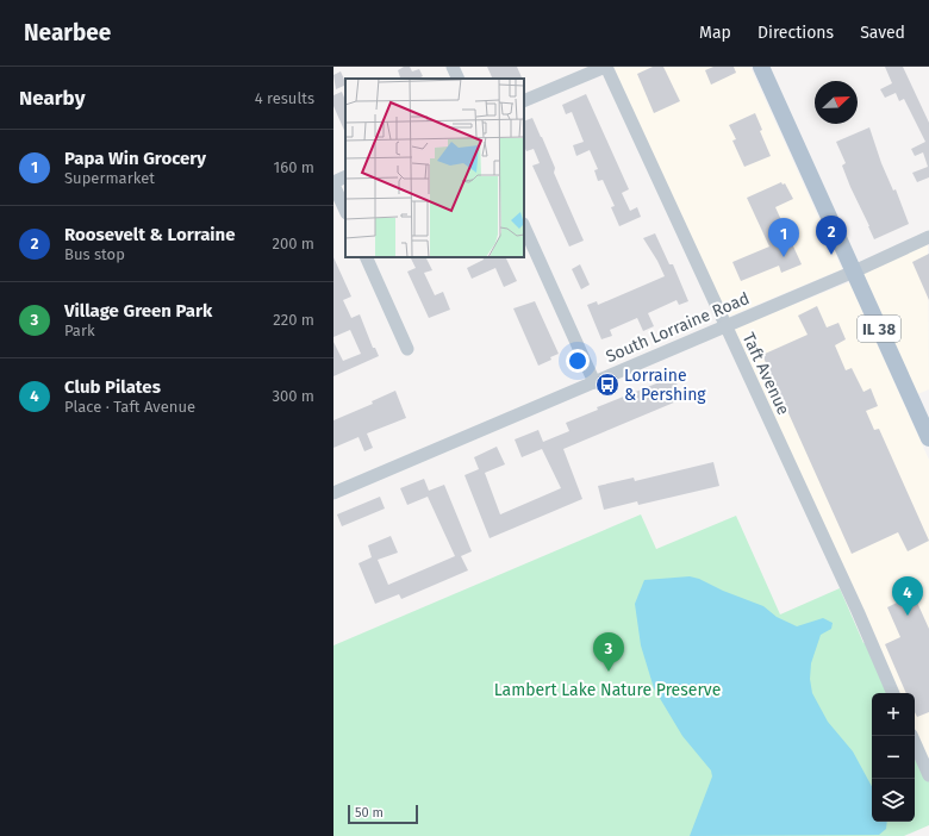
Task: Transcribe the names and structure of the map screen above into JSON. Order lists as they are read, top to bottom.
{
  "streets": {
    "main road": ["IL 38"],
    "street": ["South Lorraine Road", "Taft Avenue"]
  },
  "crossings": [
    ["South Lorraine Road", "IL 38"],
    ["South Lorraine Road", "Taft Avenue"]
  ],
  "parks": ["Lambert Lake Nature Preserve"],
  "places": {
    "bus stop": ["Lorraine & Pershing"]
  },
  "scale_bar": "50 m",
  "north": "top right",
  "page": {
    "header": "Nearbee",
    "nav": ["Map", "Directions", "Saved"],
    "heading": ["Nearby", "4 results"],
    "list": [
      {
        "mark": "1",
        "name": "Papa Win Grocery",
        "note": "Supermarket",
        "value": "160 m"
      },
      {
        "mark": "2",
        "name": "Roosevelt & Lorraine",
        "note": "Bus stop",
        "value": "200 m"
      },
      {
        "mark": "3",
        "name": "Village Green Park",
        "note": "Park",
        "value": "220 m"
      },
      {
        "mark": "4",
        "name": "Club Pilates",
        "note": "Place · Taft Avenue",
        "value": "300 m"
      }
    ],
    "pins": [
      "2",
      "1",
      "4",
      "3"
    ],
    "map_buttons": ["+", "−"],
    "scale": "50 m"
  }
}
